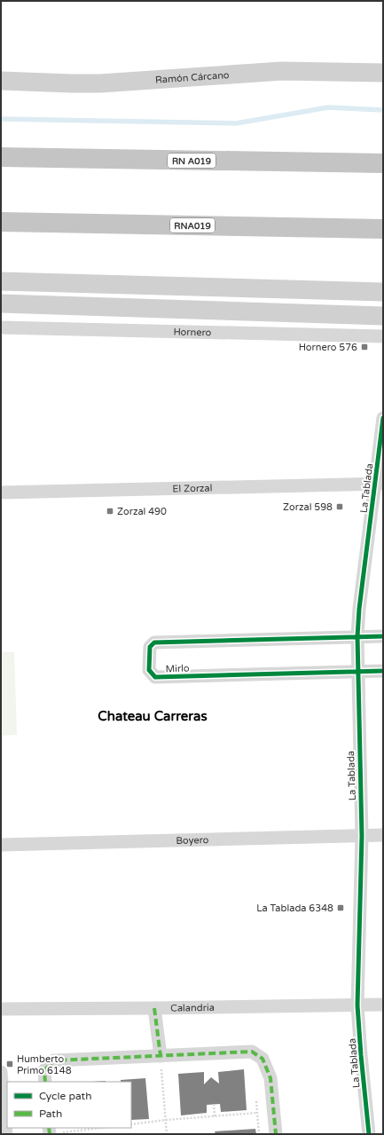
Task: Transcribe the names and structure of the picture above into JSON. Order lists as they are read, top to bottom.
{
  "streets": {
    "highway": ["RN A019", "RNA019"],
    "main road": ["Ramón Cárcano"],
    "street": [
      "Hornero",
      "El Zorzal",
      "La Tablada",
      "Mirlo",
      "Boyero",
      "Calandria"
    ]
  },
  "crossings": [
    ["El Zorzal", "La Tablada"],
    ["La Tablada", "Mirlo"],
    ["La Tablada", "Boyero"],
    ["La Tablada", "Calandria"]
  ],
  "districts": ["Chateau Carreras"],
  "places": {
    "transit": [
      "Hornero 576",
      "Zorzal 598",
      "Zorzal 490",
      "La Tablada 6348",
      "Humberto Primo 6148"
    ]
  },
  "legend": ["Cycle path", "Path"]
}
